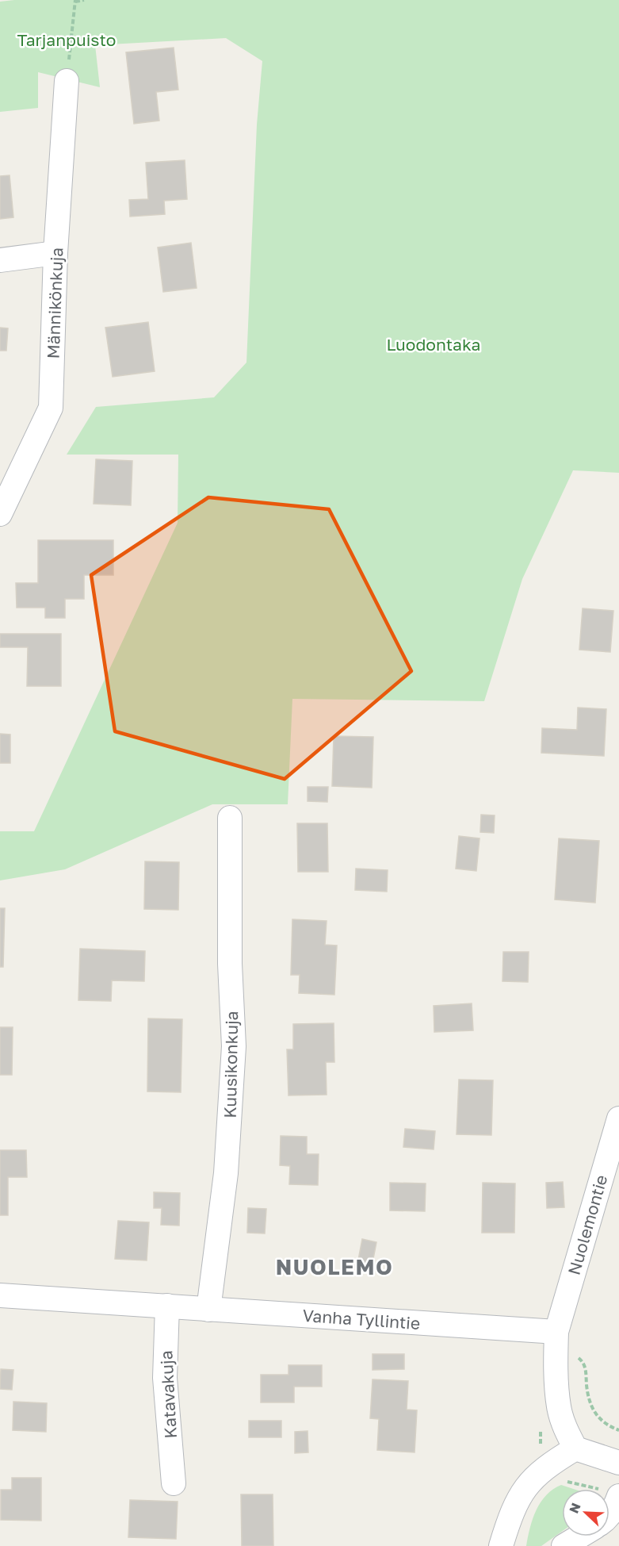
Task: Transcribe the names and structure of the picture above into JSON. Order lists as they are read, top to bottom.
{
  "streets": {
    "street": [
      "Männikönkuja",
      "Kuusikonkuja",
      "Nuolemontie",
      "Vanha Tyllintie",
      "Katavakuja"
    ]
  },
  "crossings": [
    ["Kuusikonkuja", "Vanha Tyllintie"],
    ["Nuolemontie", "Vanha Tyllintie"],
    ["Vanha Tyllintie", "Katavakuja"]
  ],
  "districts": ["NUOLEMO"],
  "parks": ["Tarjanpuisto", "Luodontaka"],
  "north": "top left"
}
